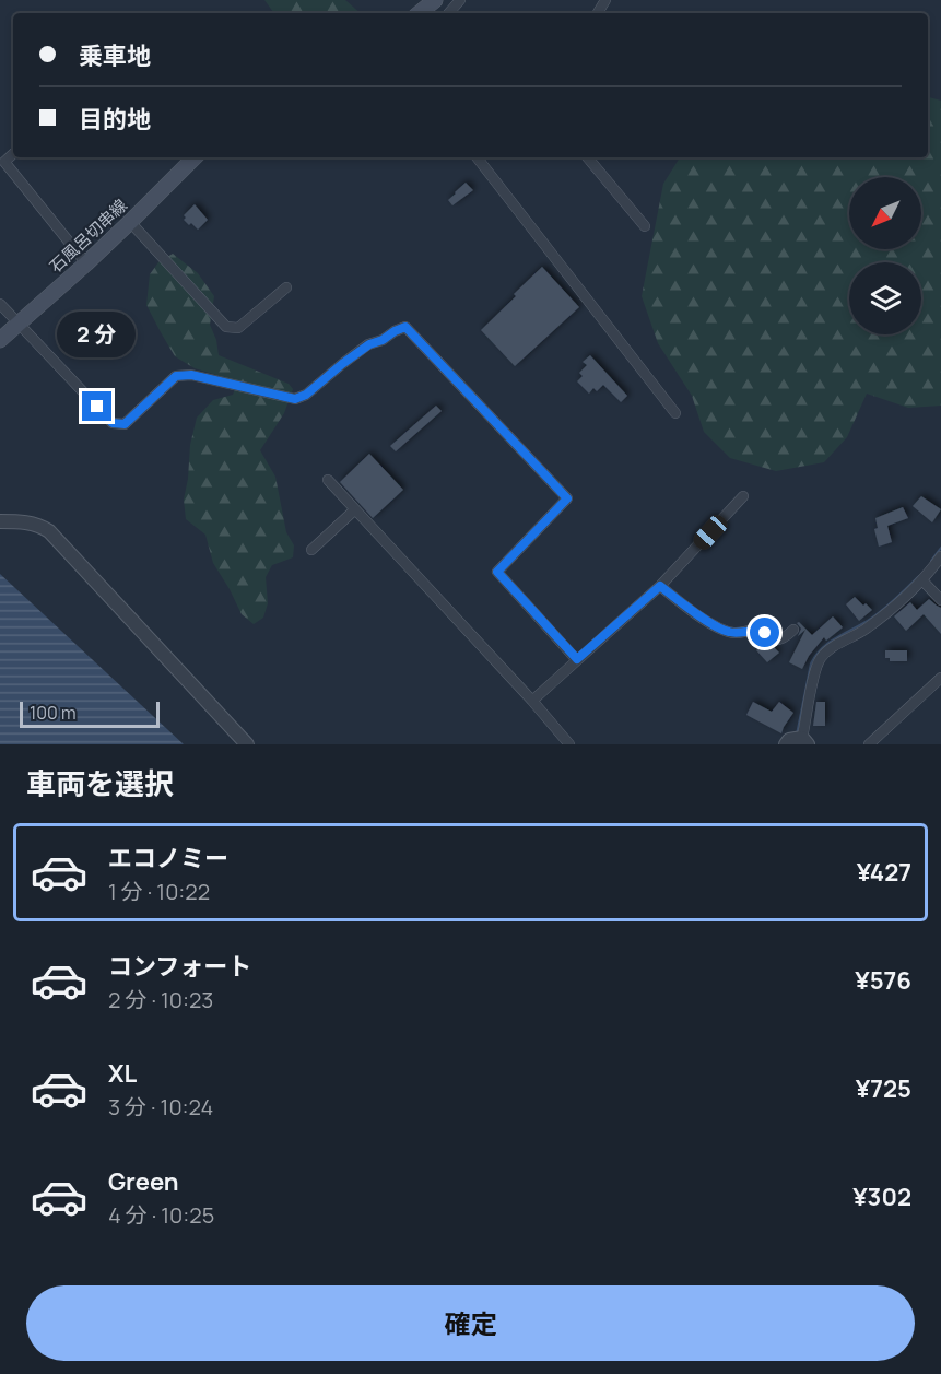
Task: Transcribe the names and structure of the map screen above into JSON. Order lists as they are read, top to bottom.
{
  "streets": {
    "main road": ["石風呂切串線"]
  },
  "scale_bar": "100 m",
  "north": "bottom left",
  "page": {
    "banner": ["乗車地", "目的地"],
    "bubble": "2 分",
    "scale": "100 m",
    "heading": "車両を選択",
    "list": [
      {
        "name": "エコノミー",
        "note": "1 分 · 10:22",
        "value": "¥427"
      },
      {
        "name": "コンフォート",
        "note": "2 分 · 10:23",
        "value": "¥576"
      },
      {
        "name": "XL",
        "note": "3 分 · 10:24",
        "value": "¥725"
      },
      {
        "name": "Green",
        "note": "4 分 · 10:25",
        "value": "¥302"
      }
    ],
    "buttons": "確定"
  }
}
